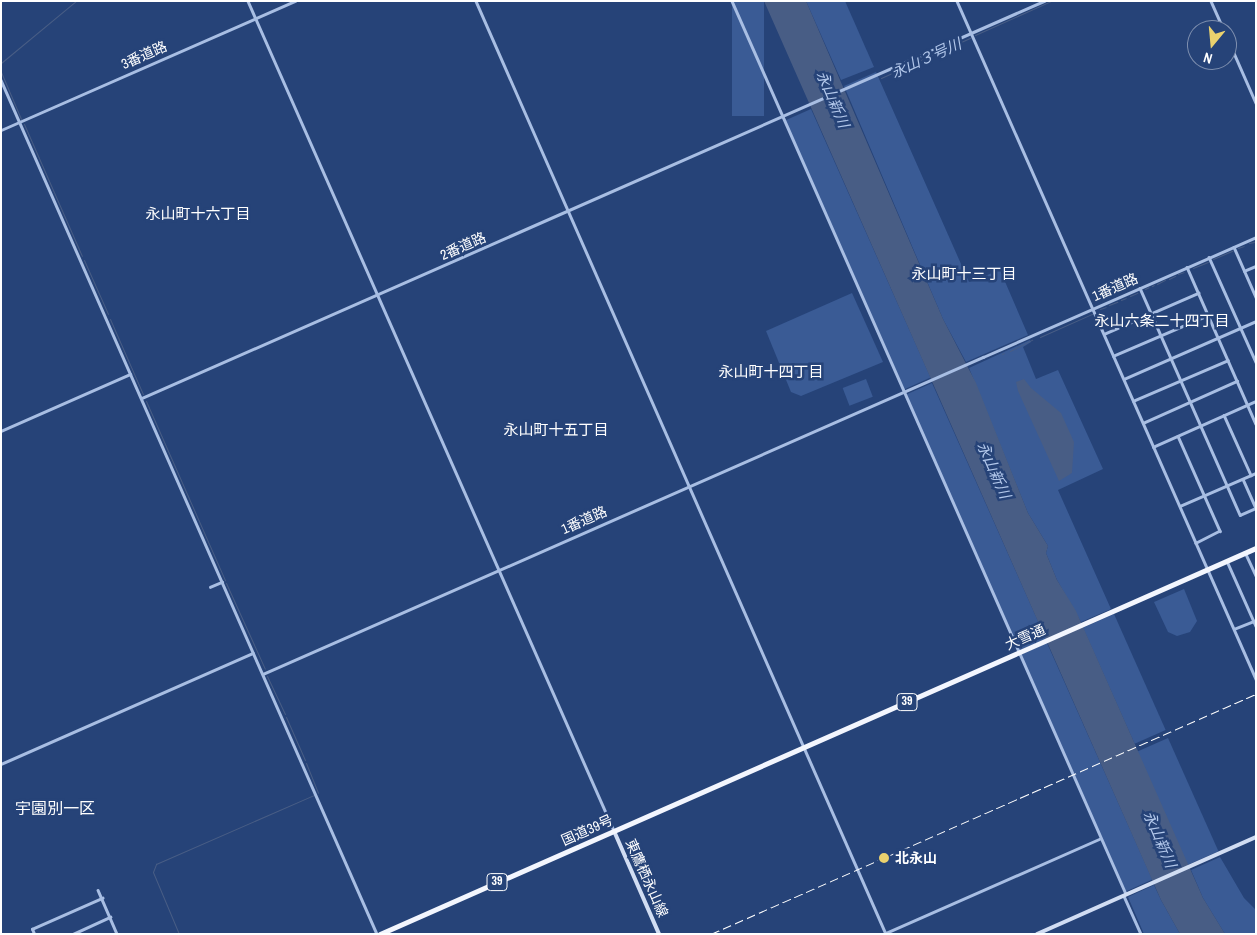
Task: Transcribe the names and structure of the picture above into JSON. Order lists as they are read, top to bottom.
{
  "streets": {
    "highway": ["大雪通", "39", "国道39号"],
    "main road": ["東鷹栖永山線"],
    "street": ["3番道路", "2番道路", "1番道路"]
  },
  "crossings": [
    ["大雪通", "国道39号"],
    ["国道39号", "東鷹栖永山線"]
  ],
  "districts": [
    "永山町十六丁目",
    "永山町十三丁目",
    "永山六条二十四丁目",
    "永山町十四丁目",
    "永山町十五丁目",
    "宇園別一区"
  ],
  "water": ["永山３号川", "永山新川"],
  "places": ["北永山"],
  "north": "bottom"
}
